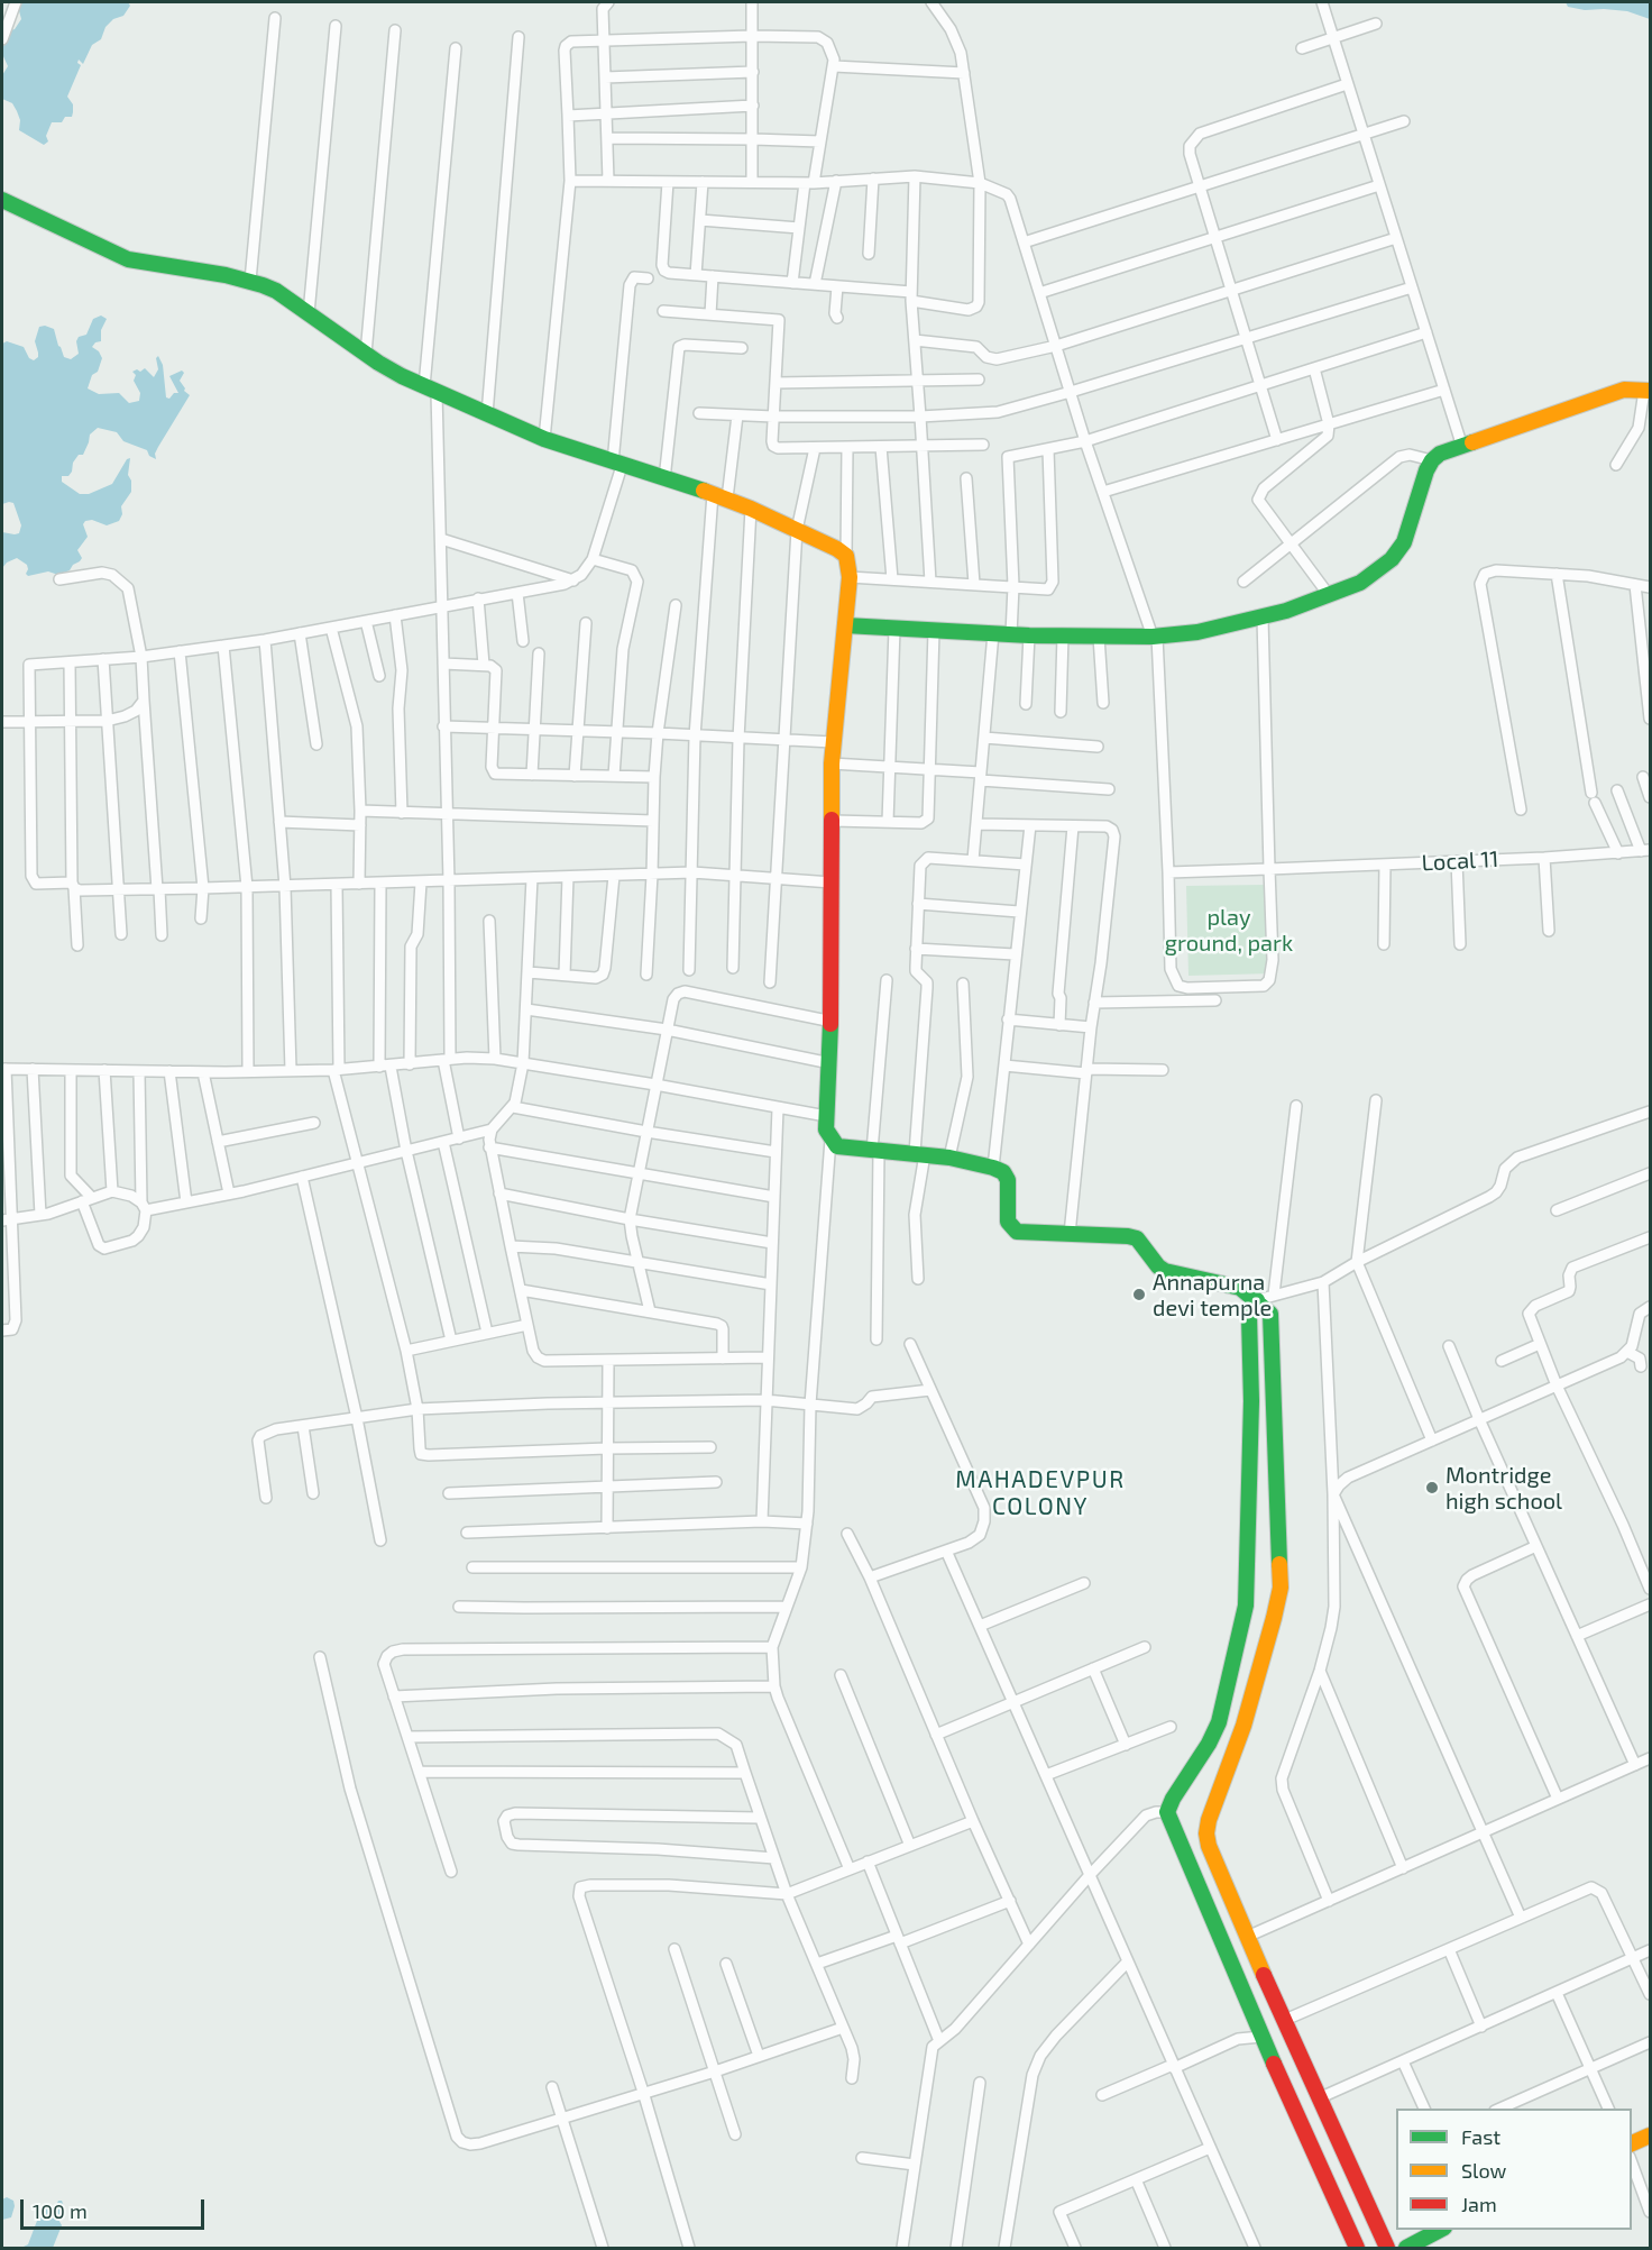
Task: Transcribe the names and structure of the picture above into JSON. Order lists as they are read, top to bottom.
{
  "streets": {
    "street": ["Local 11"]
  },
  "districts": ["MAHADEVPUR COLONY"],
  "parks": ["play ground, park"],
  "places": ["Annapurna devi temple", "Montridge high school"],
  "legend": ["Fast", "Slow", "Jam"],
  "scale_bar": "100 m"
}
